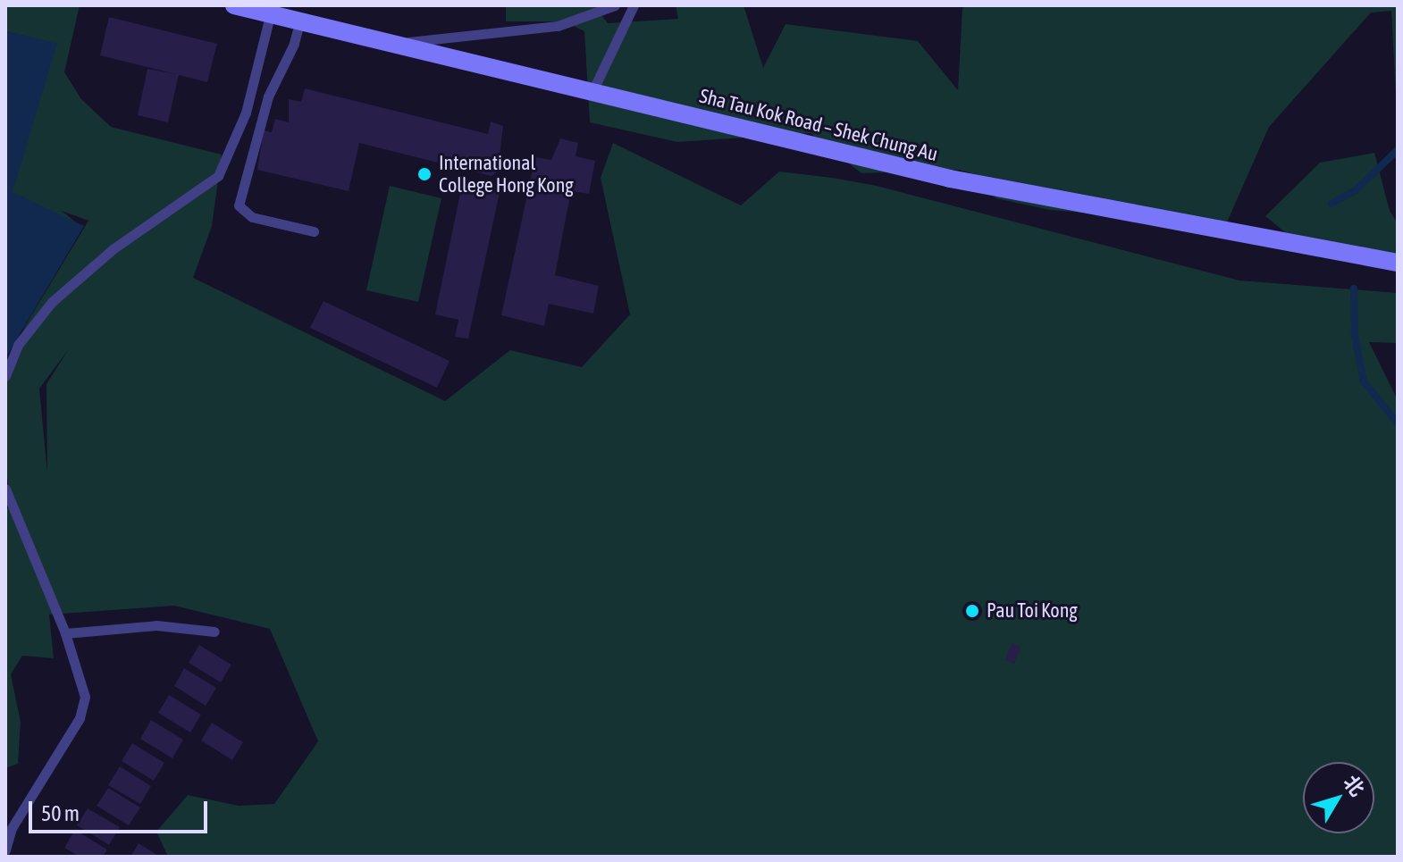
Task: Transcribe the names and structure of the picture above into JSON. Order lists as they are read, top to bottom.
{
  "streets": {
    "main road": ["Sha Tau Kok Road – Shek Chung Au"]
  },
  "places": ["International College Hong Kong", "Pau Toi Kong"],
  "scale_bar": "50 m",
  "north": "top right"
}
